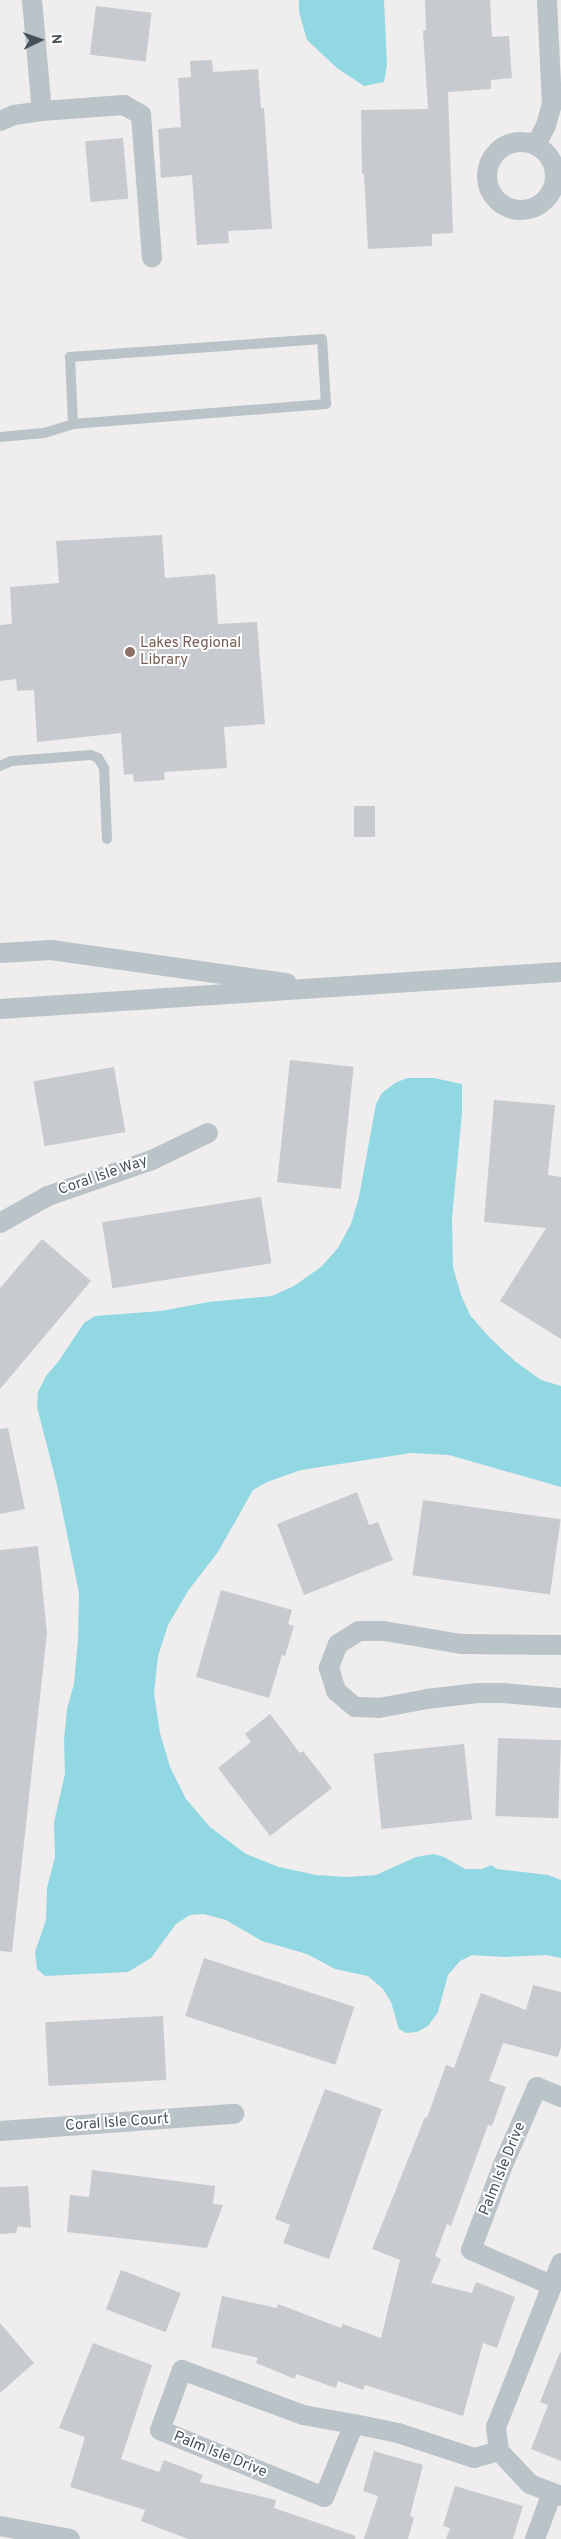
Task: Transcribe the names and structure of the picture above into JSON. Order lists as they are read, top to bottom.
{
  "streets": {
    "street": ["Coral Isle Way", "Coral Isle Court", "Palm Isle Drive"]
  },
  "places": ["Lakes Regional Library"],
  "north": "right"
}
